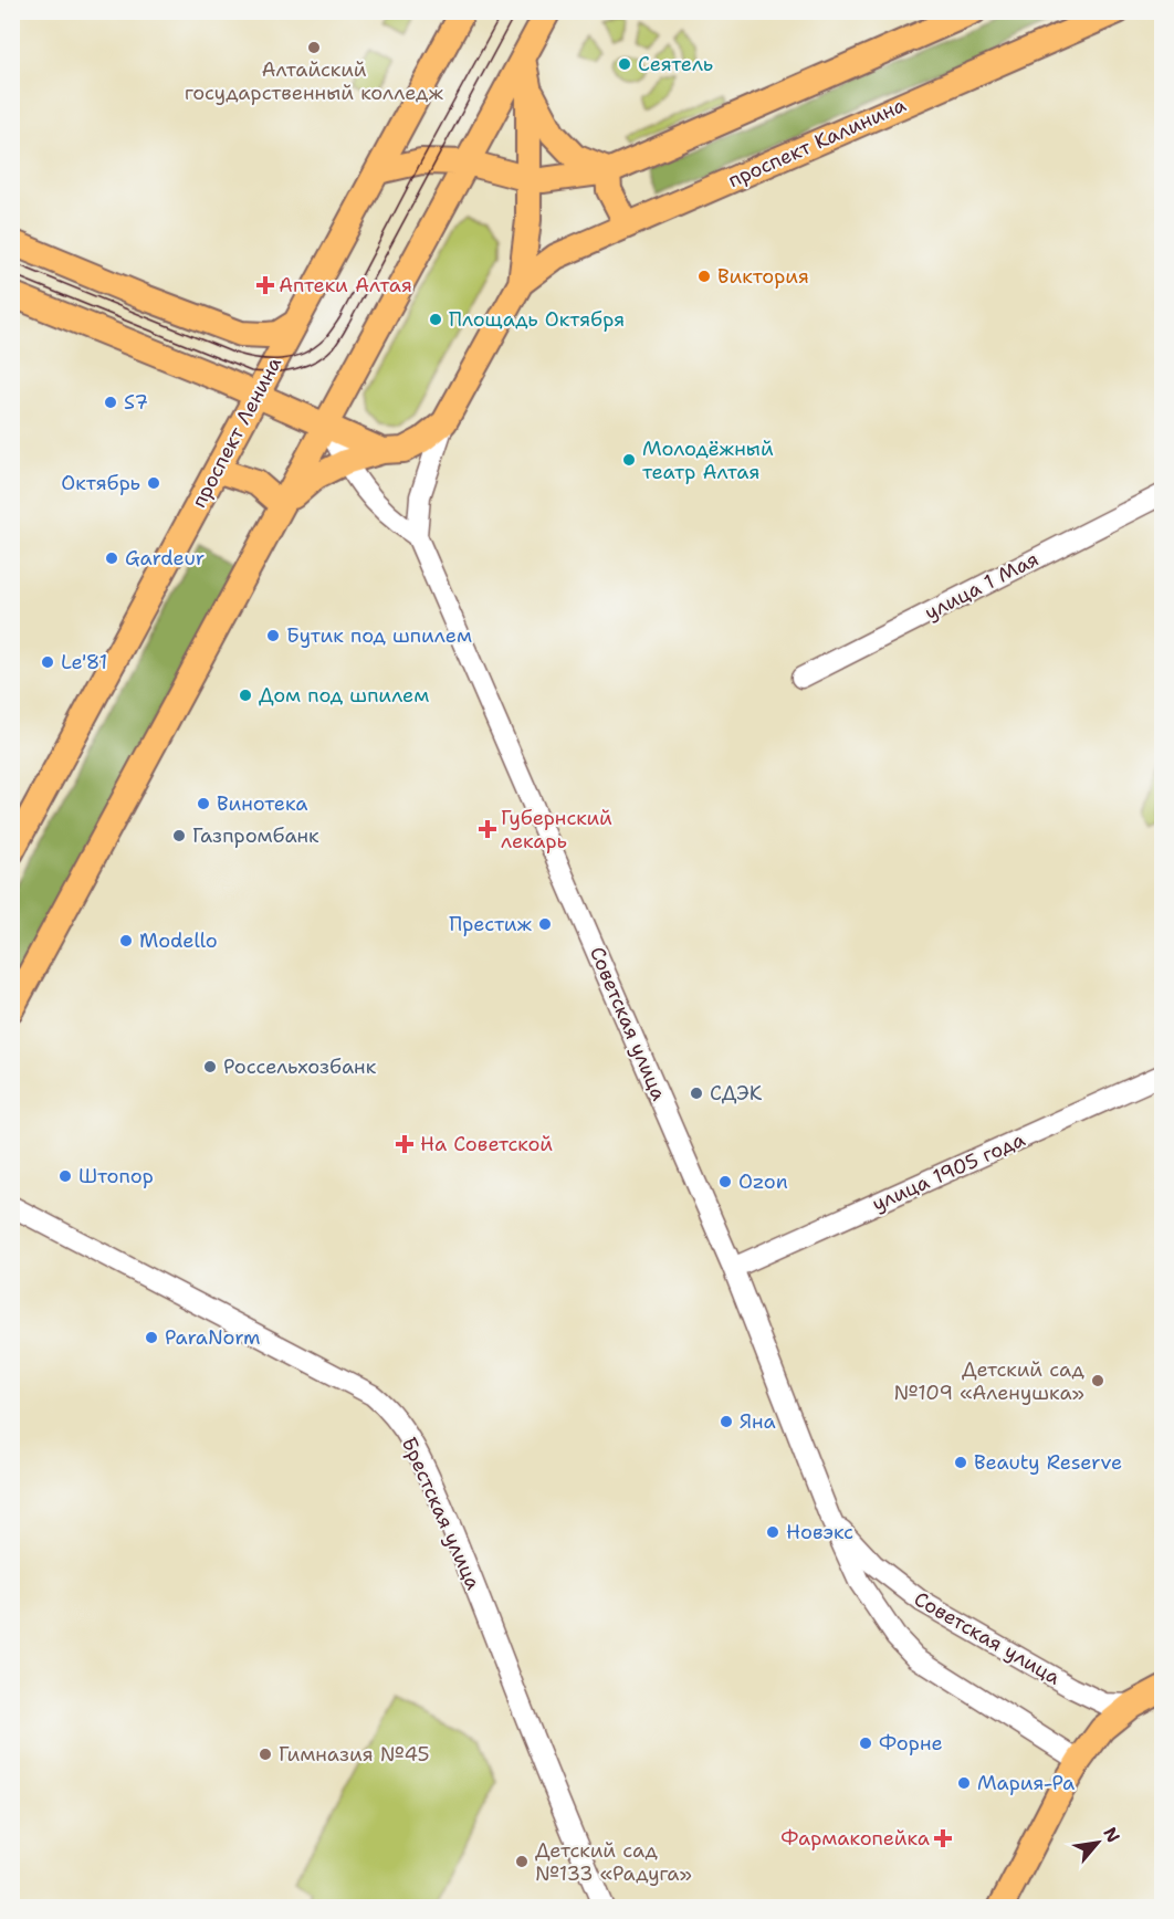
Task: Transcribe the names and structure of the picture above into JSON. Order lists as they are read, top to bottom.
{
  "streets": {
    "main road": ["проспект Калинина", "проспект Ленина"],
    "street": [
      "улица 1 Мая",
      "Советская улица",
      "улица 1905 года",
      "Брестская улица"
    ]
  },
  "crossings": [
    ["Советская улица", "улица 1905 года"]
  ],
  "places": {
    "other": [
      "Алтайский государственный колледж",
      "Сеятель",
      "Виктория",
      "Площадь Октября",
      "S7",
      "Молодёжный театр Алтая",
      "Октябрь",
      "Gardeur",
      "Бутик под шпилем",
      "Le'81",
      "Дом под шпилем",
      "Винотека",
      "Газпромбанк",
      "Престиж",
      "Modello",
      "Россельхозбанк",
      "СДЭК",
      "Штопор",
      "Ozon",
      "ParaNorm",
      "Детский сад №109 «Аленушка»",
      "Яна",
      "Beauty Reserve",
      "Новэкс",
      "Форне",
      "Гимназия №45",
      "Мария-Ра",
      "Детский сад №133 «Радуга»"
    ],
    "health": [
      "Аптеки Алтая",
      "Губернский лекарь",
      "На Советской",
      "Фармакопейка"
    ]
  },
  "north": "top right"
}
